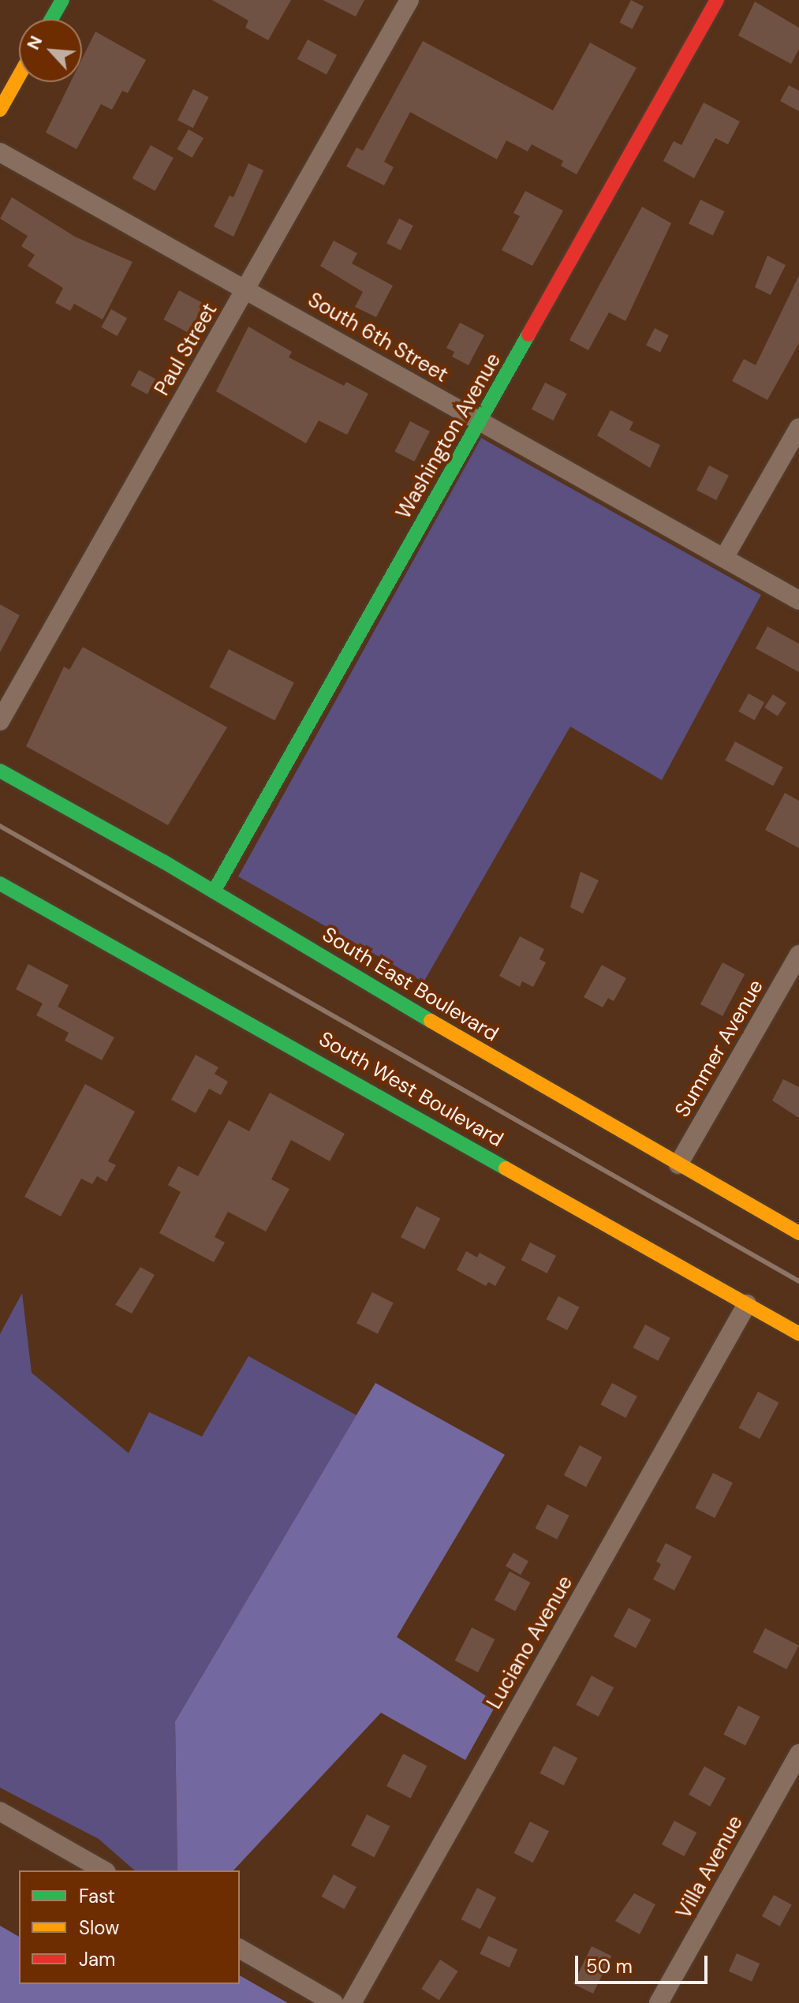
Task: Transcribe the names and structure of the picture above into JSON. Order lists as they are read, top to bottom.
{
  "streets": {
    "main road": ["Washington Avenue", "South East Boulevard", "South West Boulevard"],
    "street": [
      "South 6th Street",
      "Paul Street",
      "Summer Avenue",
      "Luciano Avenue",
      "Villa Avenue"
    ]
  },
  "crossings": [
    ["South 6th Street", "Paul Street"],
    ["South 6th Street", "Washington Avenue"],
    ["Washington Avenue", "South East Boulevard"],
    ["South East Boulevard", "Summer Avenue"],
    ["South West Boulevard", "Luciano Avenue"]
  ],
  "legend": ["Fast", "Slow", "Jam"],
  "scale_bar": "50 m",
  "north": "top left"
}
